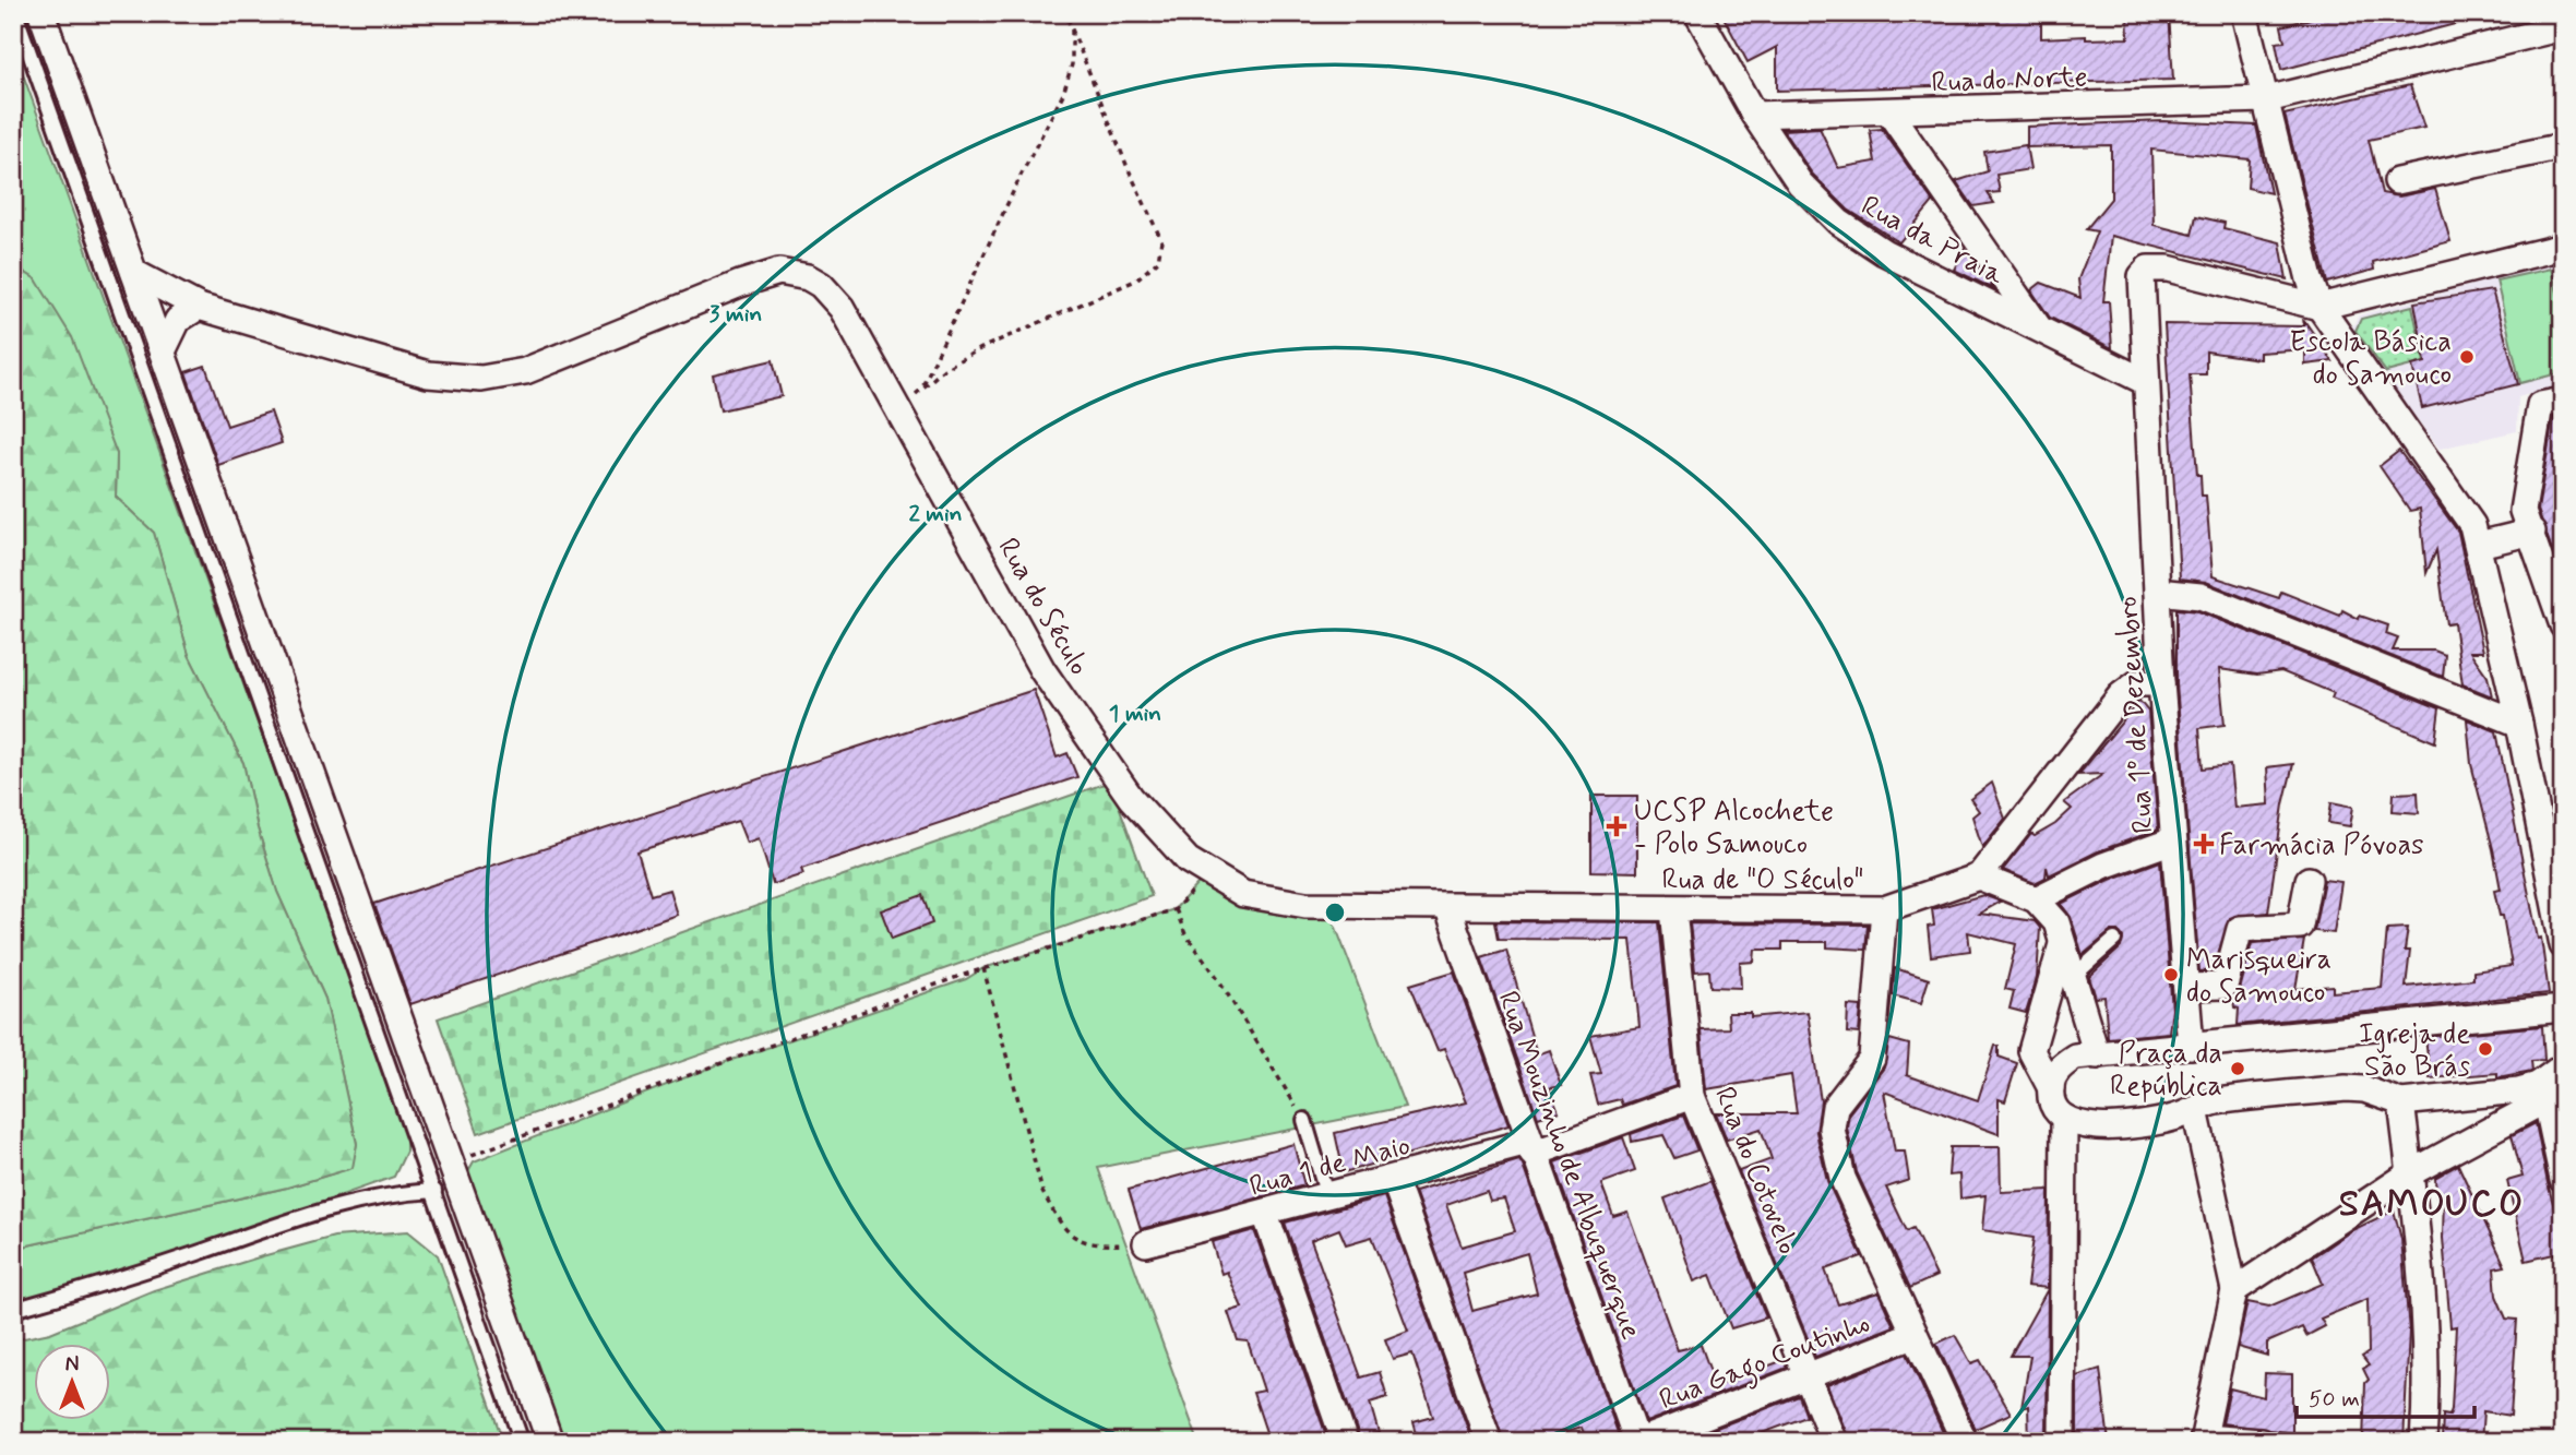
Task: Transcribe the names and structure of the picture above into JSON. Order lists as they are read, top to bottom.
{
  "streets": {
    "street": [
      "Rua do Norte",
      "Rua da Praia",
      "Rua do Século",
      "Rua 1º de Dezembro",
      "Rua de \"O Século\"",
      "Rua 1 de Maio",
      "Rua Mouzinho de Albuquerque",
      "Rua do Cotovelo",
      "Rua Gago Coutinho"
    ]
  },
  "crossings": [
    ["Rua do Norte", "Rua da Praia"],
    ["Rua da Praia", "Rua 1º de Dezembro"],
    ["Rua do Século", "Rua de \"O Século\""],
    ["Rua do Século", "Rua Mouzinho de Albuquerque"],
    ["Rua de \"O Século\"", "Rua Mouzinho de Albuquerque"],
    ["Rua de \"O Século\"", "Rua do Cotovelo"],
    ["Rua 1 de Maio", "Rua Mouzinho de Albuquerque"],
    ["Rua 1 de Maio", "Rua do Cotovelo"],
    ["Rua Mouzinho de Albuquerque", "Rua Gago Coutinho"],
    ["Rua do Cotovelo", "Rua Gago Coutinho"]
  ],
  "districts": ["SAMOUCO"],
  "places": {
    "other": [
      "Escola Básica do Samouco",
      "Marisqueira do Samouco",
      "Igreja de São Brás",
      "Praça da República"
    ],
    "health": ["UCSP Alcochete - Polo Samouco", "Farmácia Póvoas"]
  },
  "scale_bar": "50 m",
  "north": "top",
  "rings": ["3 min", "2 min", "1 min"]
}
